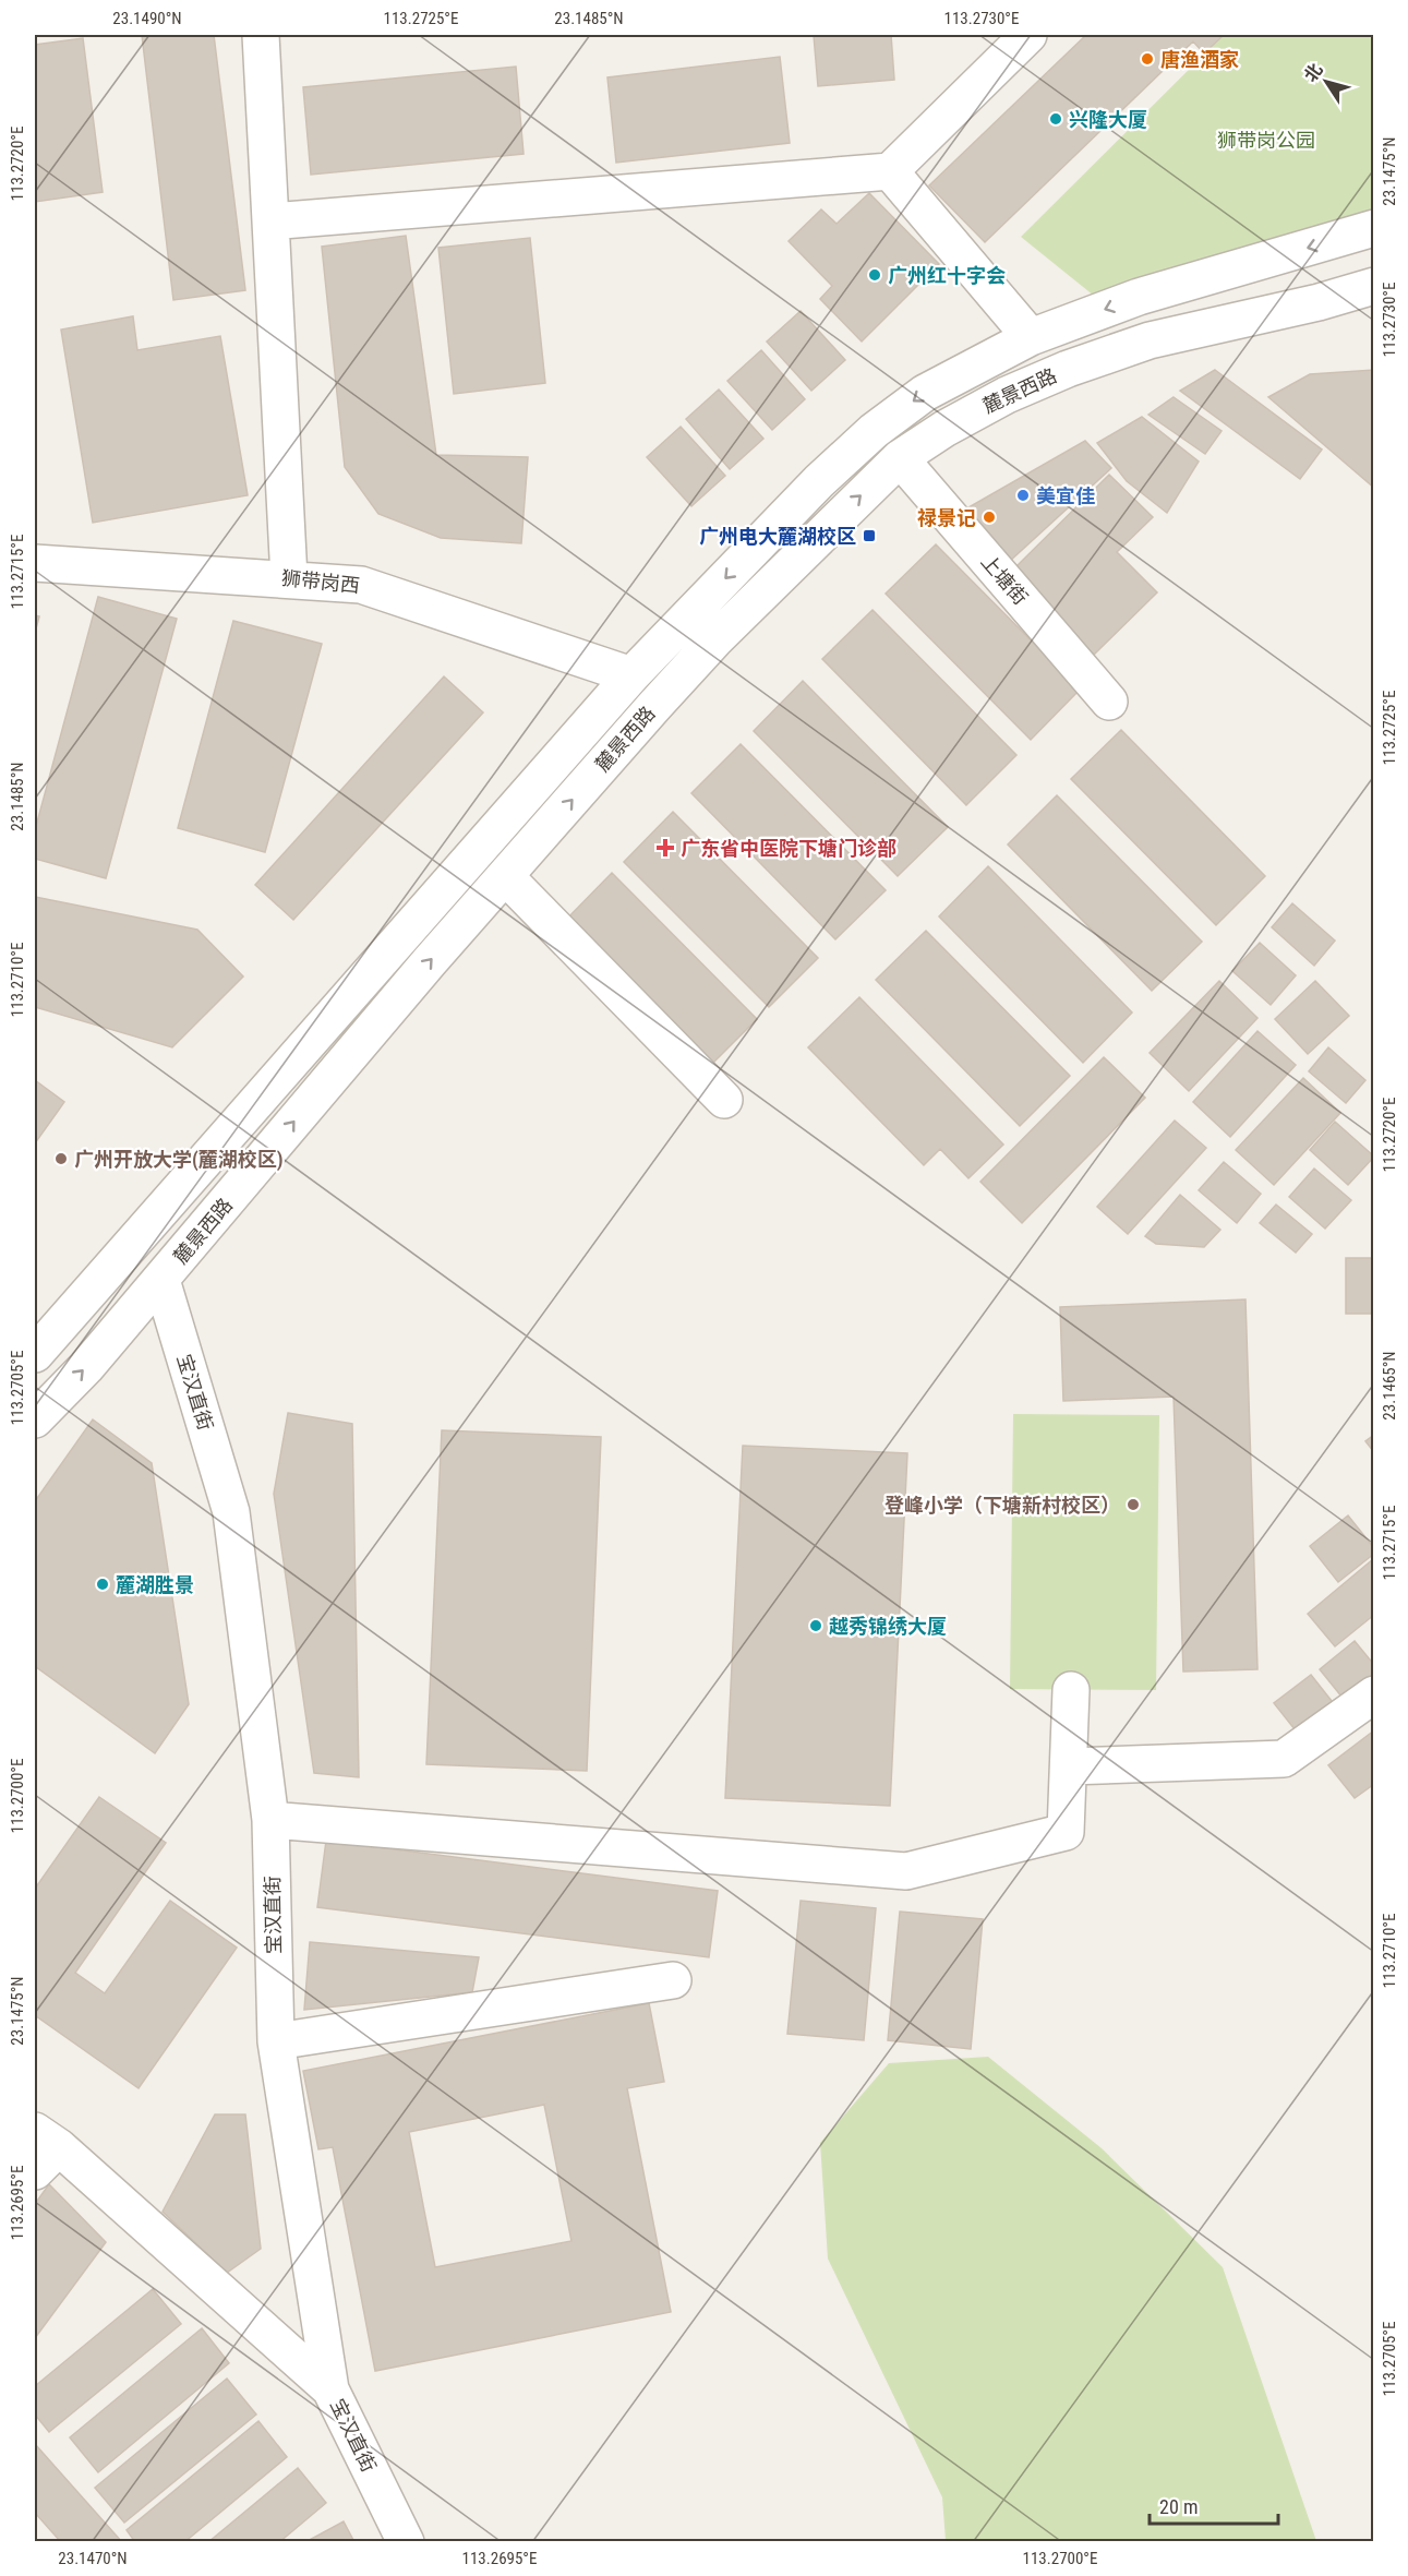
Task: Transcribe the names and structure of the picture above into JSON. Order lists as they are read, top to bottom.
{
  "streets": {
    "street": [
      "麓景西路",
      "上塘街",
      "狮带岗西",
      "宝汉直街"
    ]
  },
  "crossings": [
    ["麓景西路", "上塘街"],
    ["麓景西路", "狮带岗西"],
    ["麓景西路", "宝汉直街"]
  ],
  "parks": ["狮带岗公园"],
  "places": {
    "other": [
      "唐渔酒家",
      "兴隆大厦",
      "广州红十字会",
      "美宜佳",
      "禄景记",
      "广州开放大学(麓湖校区)",
      "登峰小学（下塘新村校区）",
      "麓湖胜景",
      "越秀锦绣大厦"
    ],
    "transit": ["广州电大麓湖校区"],
    "health": ["广东省中医院下塘门诊部"]
  },
  "scale_bar": "20 m",
  "north": "top left",
  "coordinates": [
    "23.1490°N",
    "113.2725°E",
    "23.1485°N",
    "113.2730°E",
    "113.2720°E",
    "23.1475°N",
    "113.2715°E",
    "113.2710°E",
    "23.1465°N",
    "113.2705°E",
    "113.2700°E",
    "113.2695°E",
    "23.1470°N"
  ]
}
